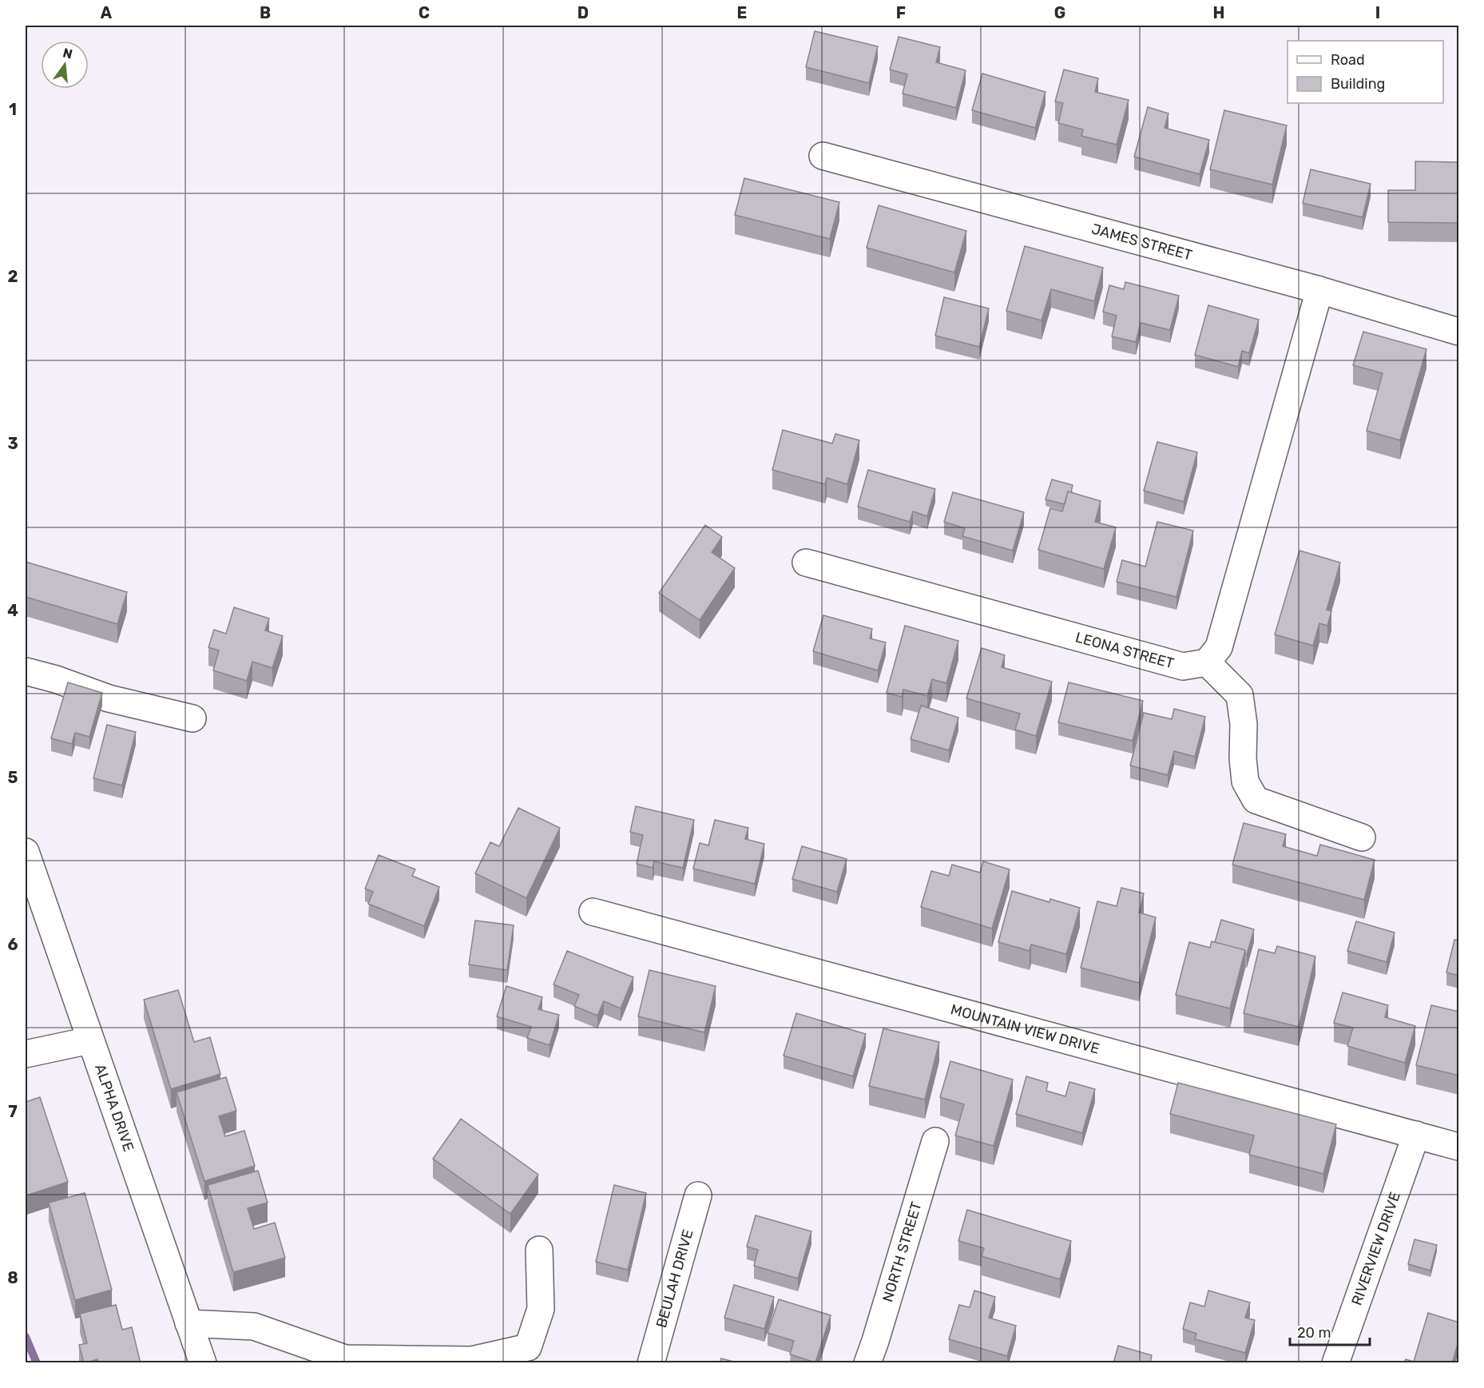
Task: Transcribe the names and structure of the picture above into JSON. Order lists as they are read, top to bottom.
{
  "streets": {
    "street": [
      "JAMES STREET",
      "LEONA STREET",
      "MOUNTAIN VIEW DRIVE",
      "ALPHA DRIVE",
      "RIVERVIEW DRIVE",
      "NORTH STREET",
      "BEULAH DRIVE"
    ]
  },
  "crossings": [
    ["MOUNTAIN VIEW DRIVE", "RIVERVIEW DRIVE"]
  ],
  "legend": ["Road", "Building"],
  "scale_bar": "20 m",
  "north": "top",
  "grid": {
    "columns": [
      "A",
      "B",
      "C",
      "D",
      "E",
      "F",
      "G",
      "H",
      "I"
    ],
    "rows": [
      "1",
      "2",
      "3",
      "4",
      "5",
      "6",
      "7",
      "8"
    ]
  }
}
